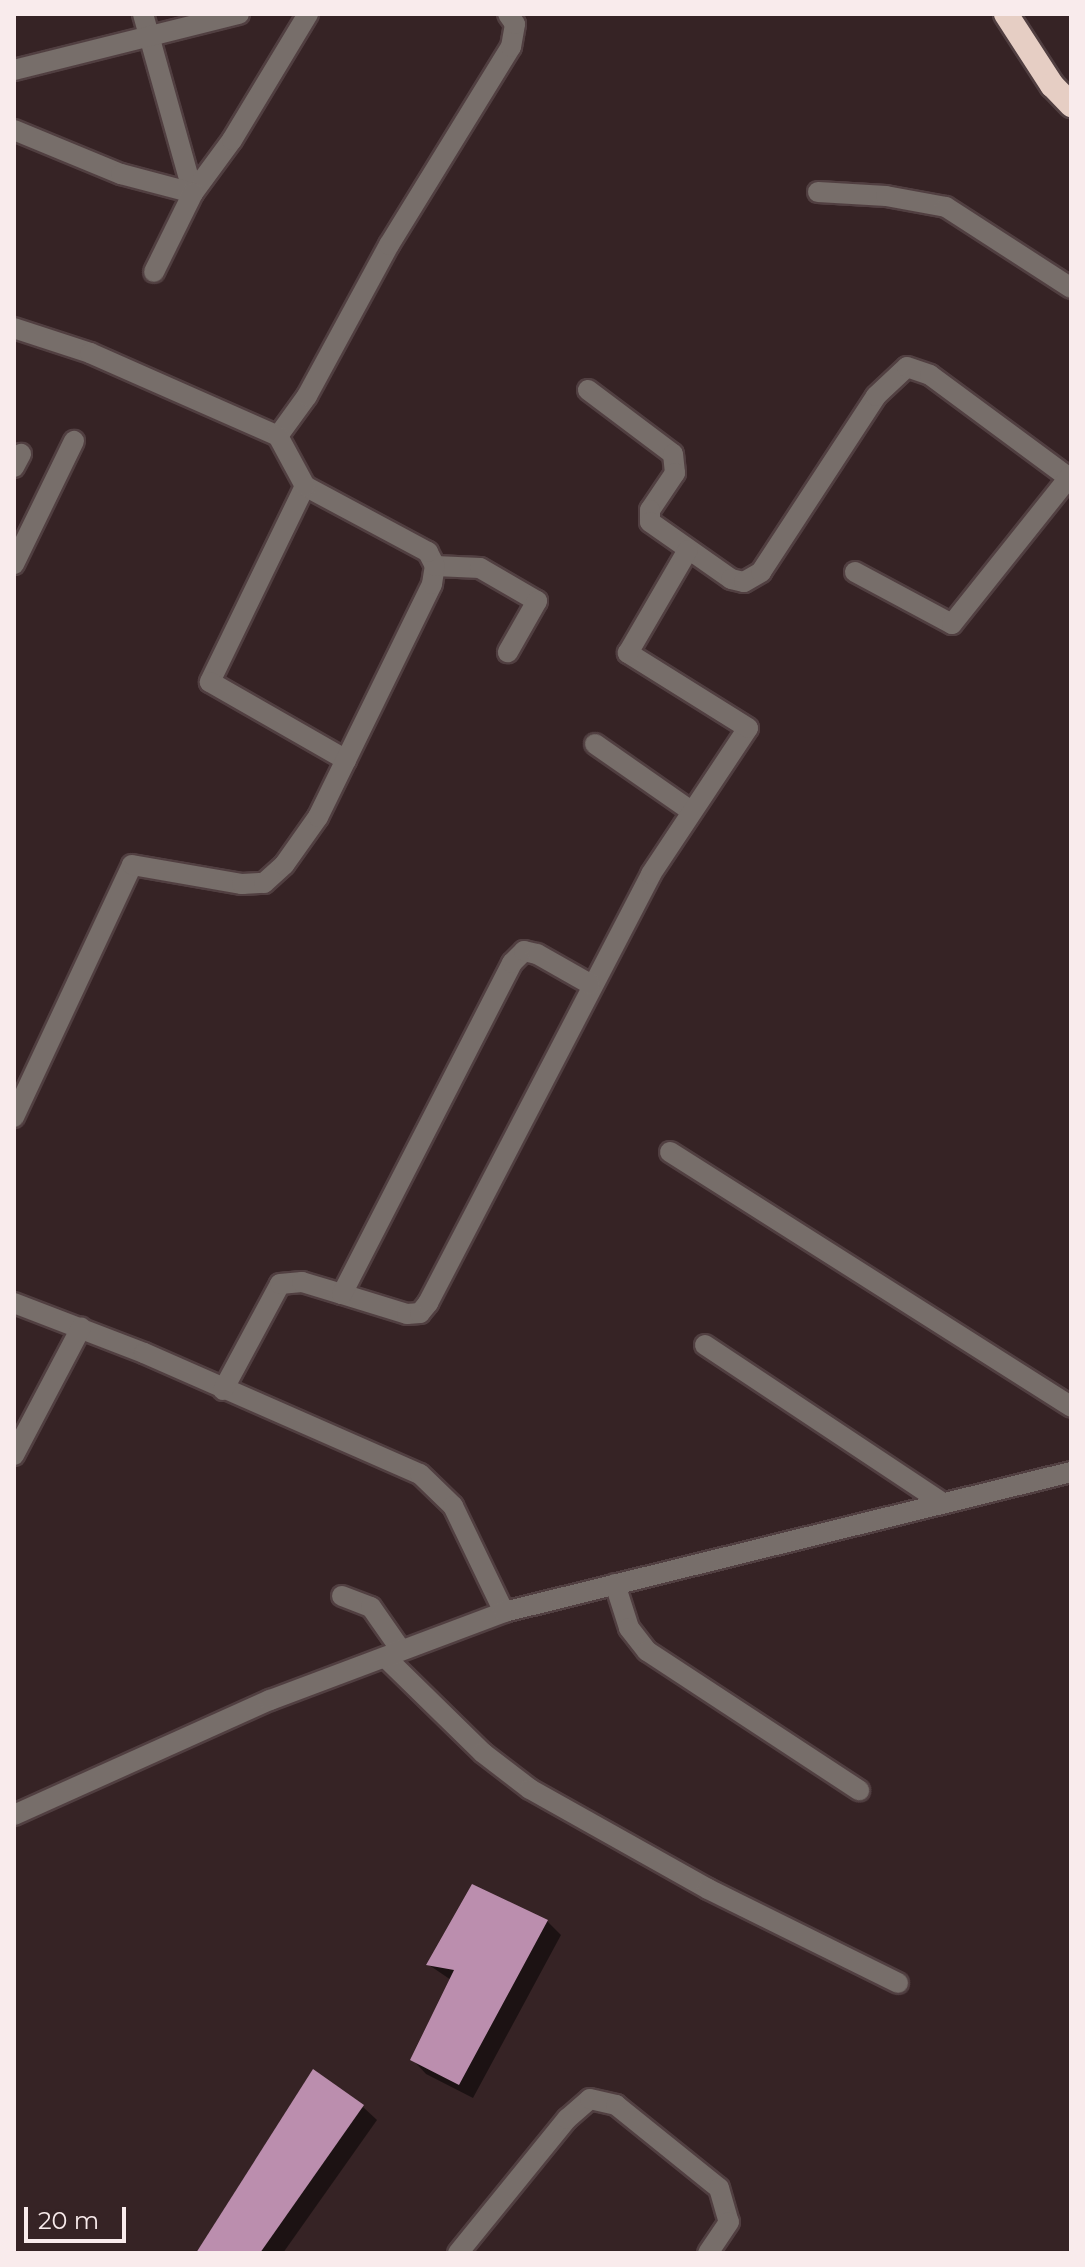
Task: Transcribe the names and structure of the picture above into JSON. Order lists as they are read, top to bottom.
{
  "scale_bar": "20 m"
}
